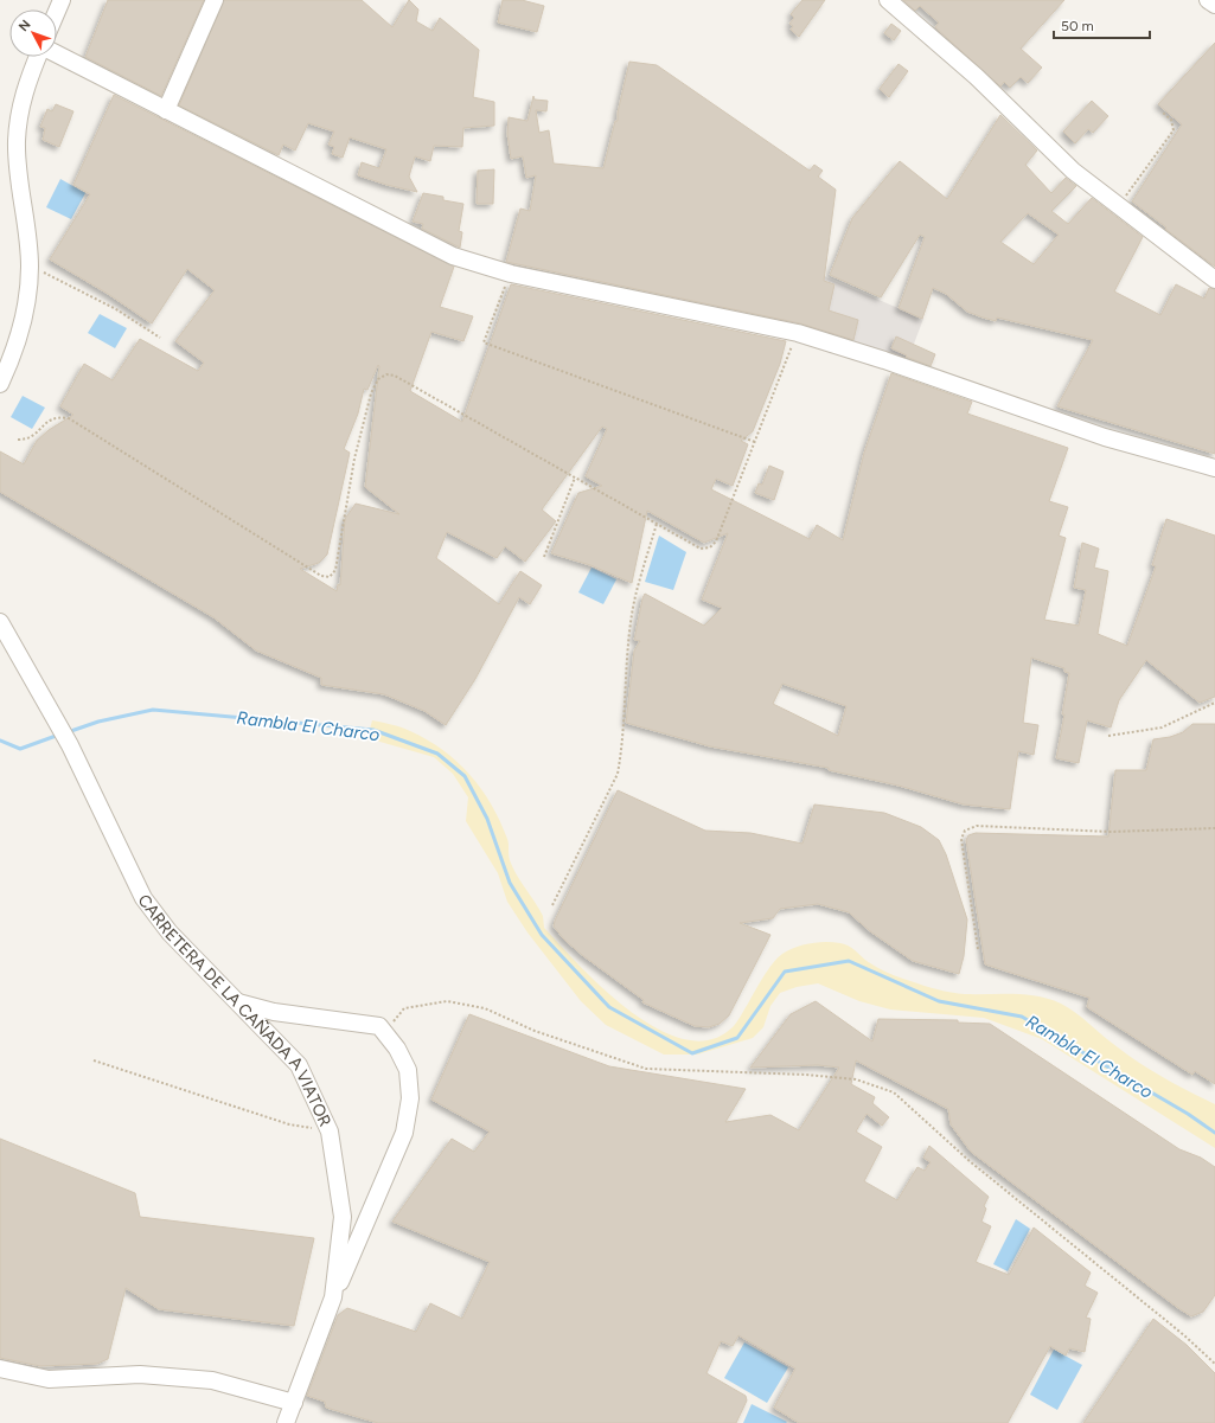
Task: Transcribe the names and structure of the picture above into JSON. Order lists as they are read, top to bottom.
{
  "streets": {
    "street": ["CARRETERA DE LA CAÑADA A VIATOR"]
  },
  "water": ["Rambla El Charco"],
  "scale_bar": "50 m",
  "north": "top left"
}
